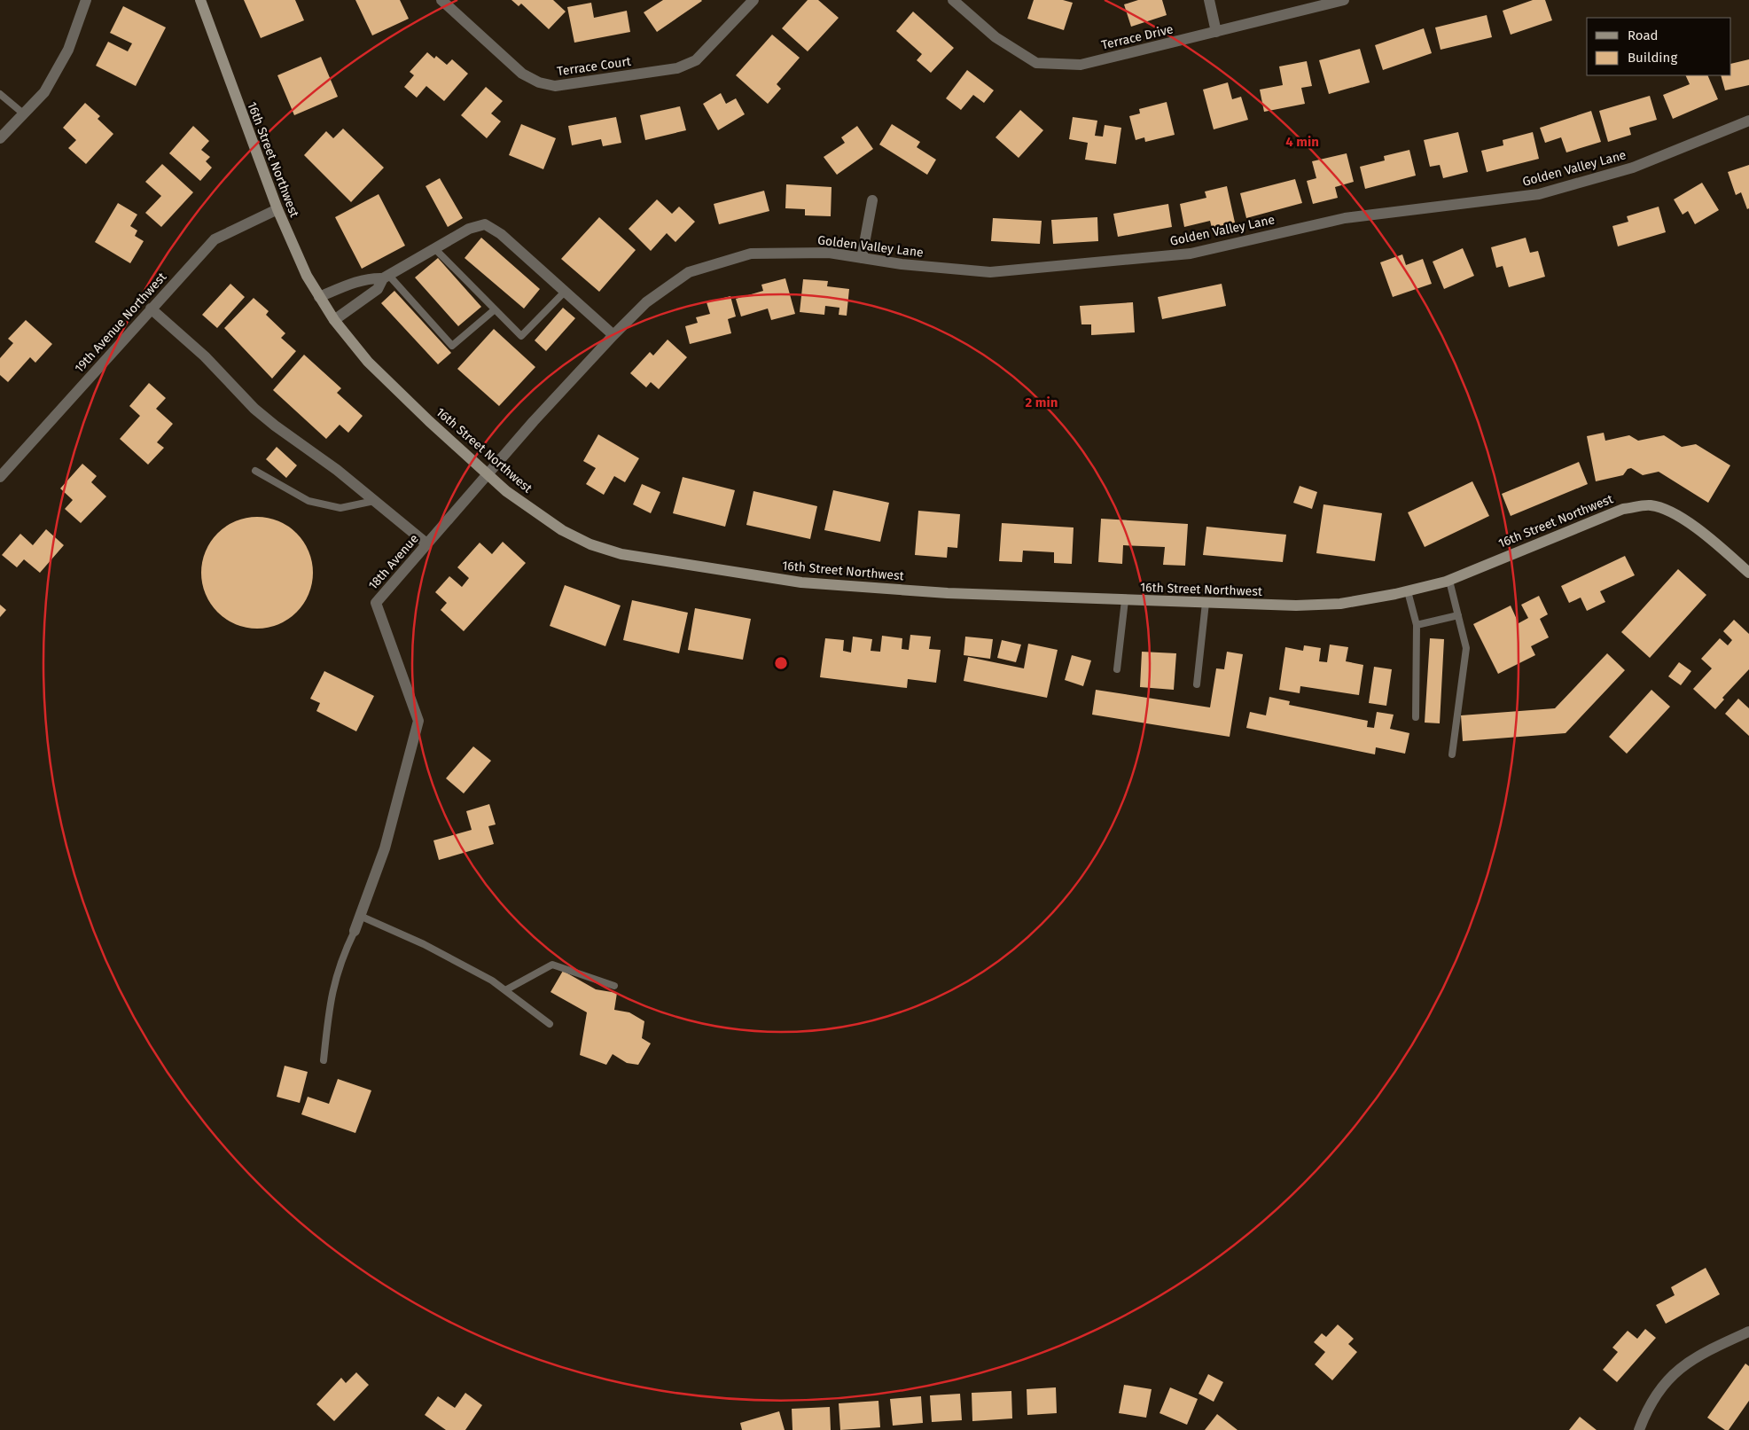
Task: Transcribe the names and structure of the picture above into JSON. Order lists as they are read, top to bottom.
{
  "streets": {
    "street": [
      "Terrace Drive",
      "Terrace Court",
      "16th Street Northwest",
      "Golden Valley Lane",
      "19th Avenue Northwest",
      "18th Avenue"
    ]
  },
  "crossings": [
    ["16th Street Northwest", "19th Avenue Northwest"],
    ["16th Street Northwest", "18th Avenue"],
    ["Golden Valley Lane", "18th Avenue"]
  ],
  "legend": ["Road", "Building"],
  "rings": ["4 min", "2 min"]
}
